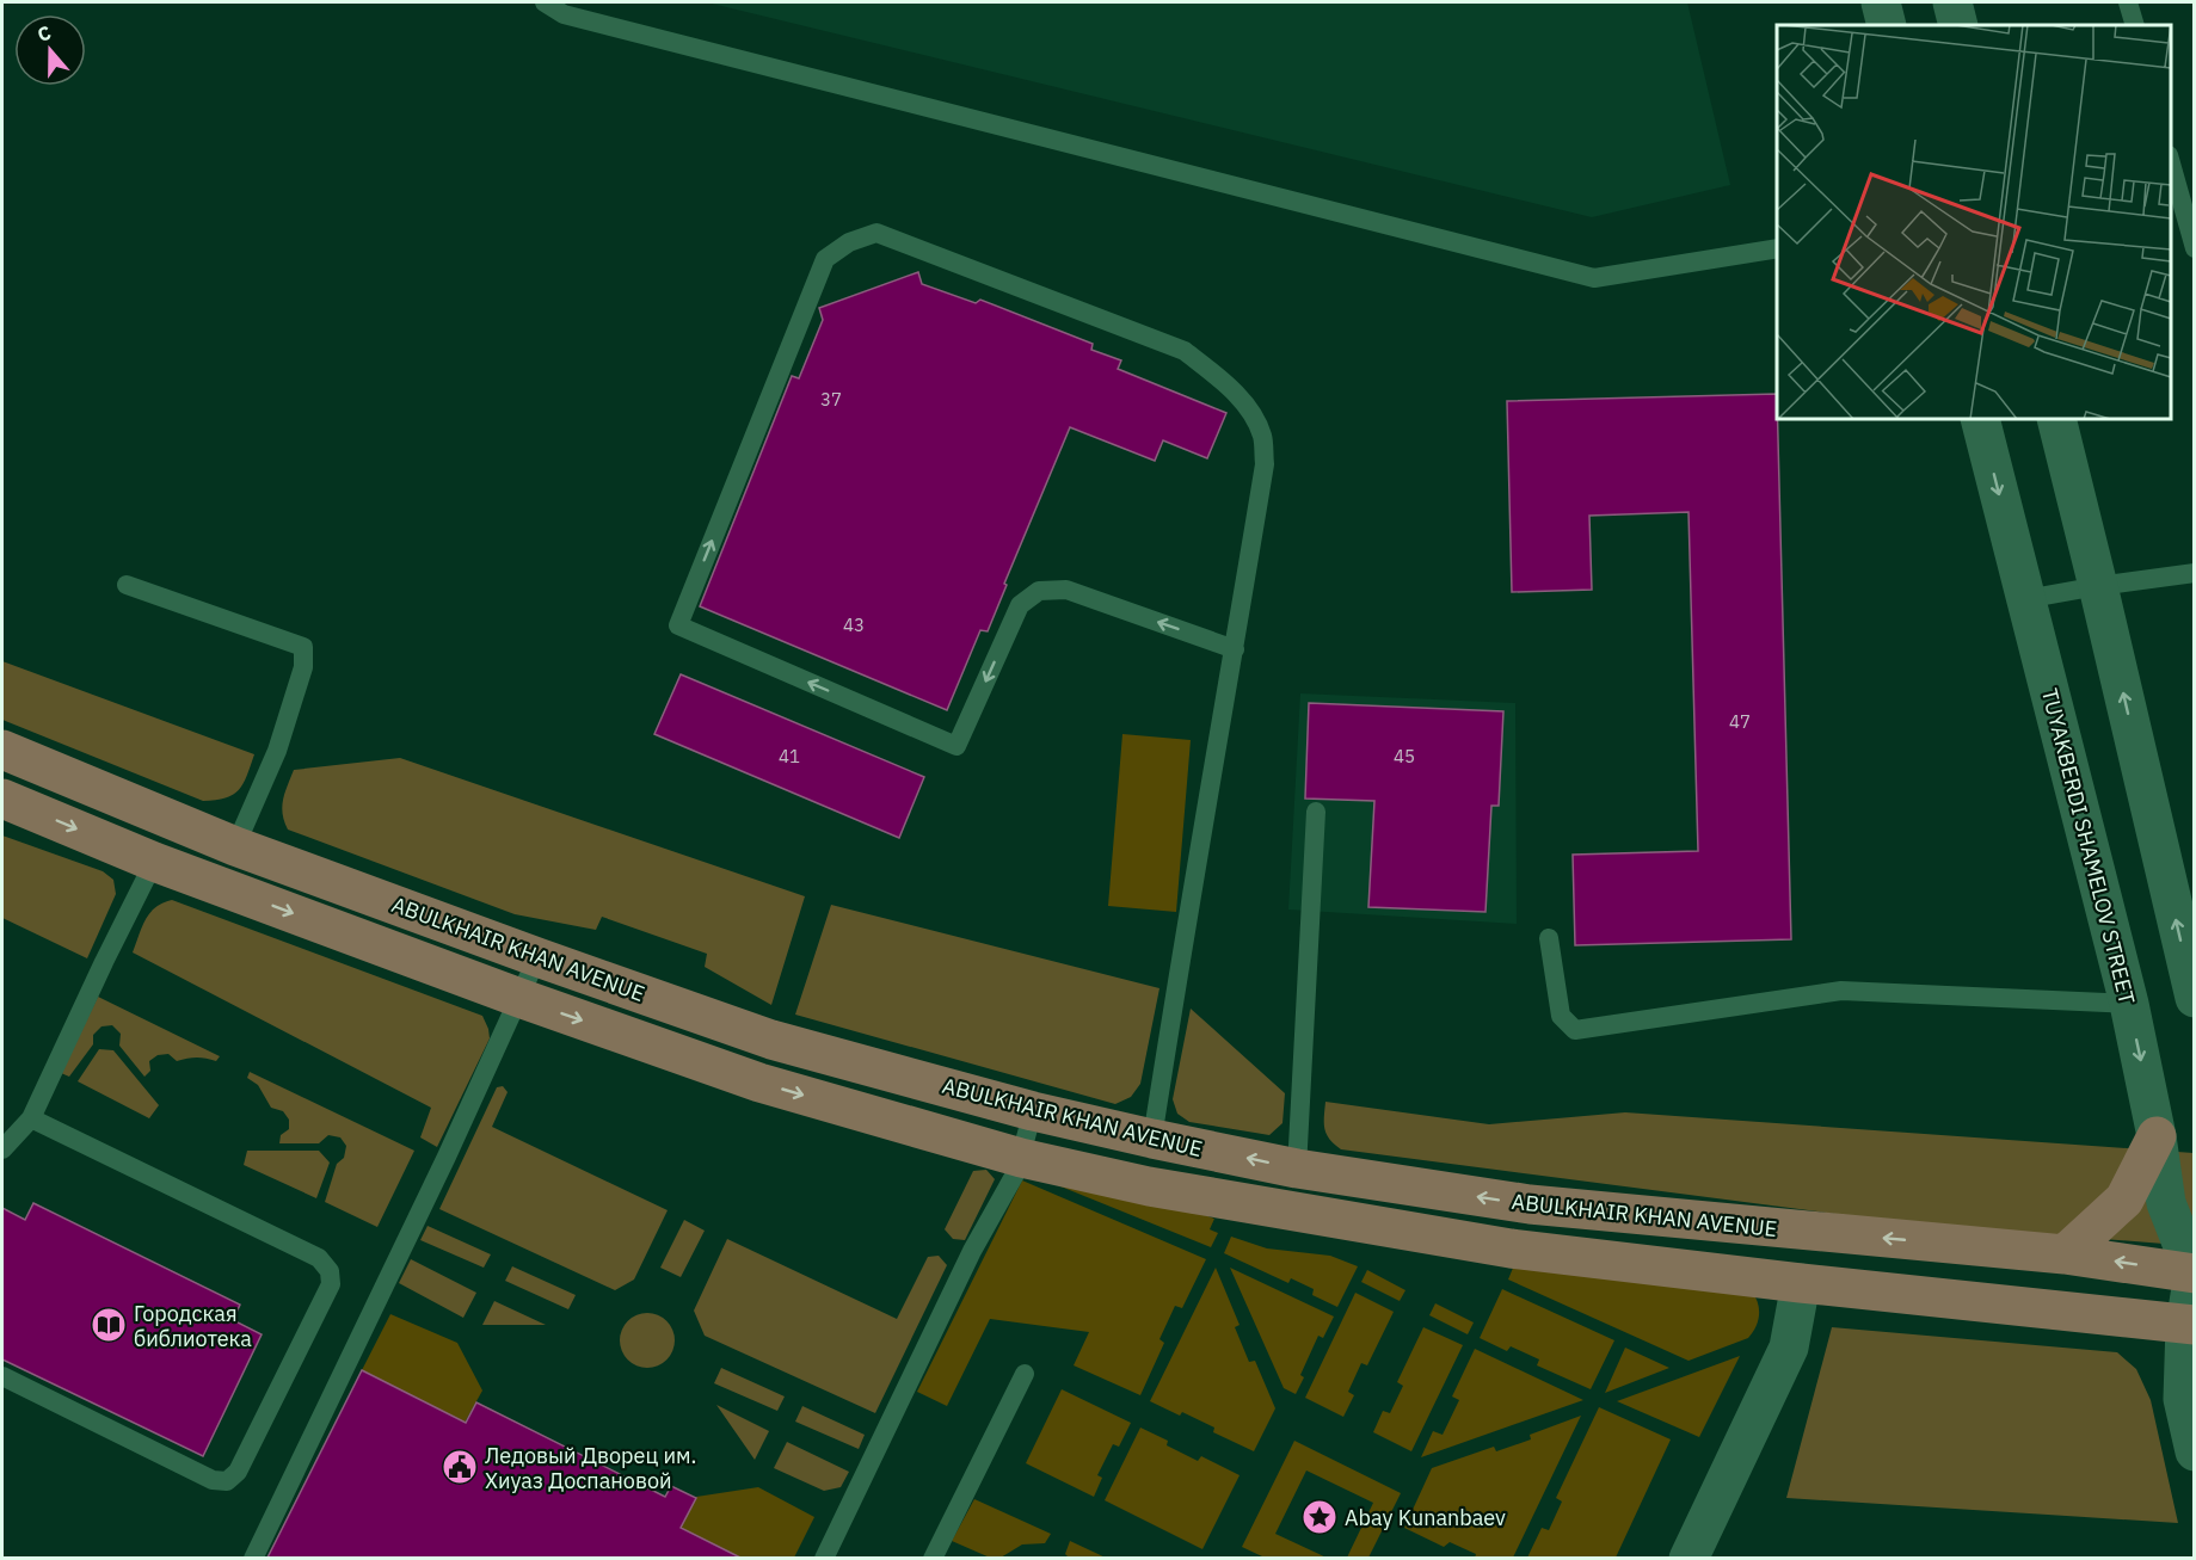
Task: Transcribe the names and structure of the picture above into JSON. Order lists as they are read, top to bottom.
{
  "streets": {
    "main road": ["ABULKHAIR KHAN AVENUE"],
    "street": ["TUYAKBERDI SHAMELOV STREET"]
  },
  "crossings": [
    ["TUYAKBERDI SHAMELOV STREET", "ABULKHAIR KHAN AVENUE"]
  ],
  "places": {
    "library": ["Городская библиотека"],
    "public building": ["Ледовый Дворец им. Хиуаз Доспановой"],
    "place": ["Abay Kunanbaev"]
  },
  "house_numbers": [
    "37",
    "43",
    "47",
    "41",
    "45"
  ],
  "north": "top"
}
